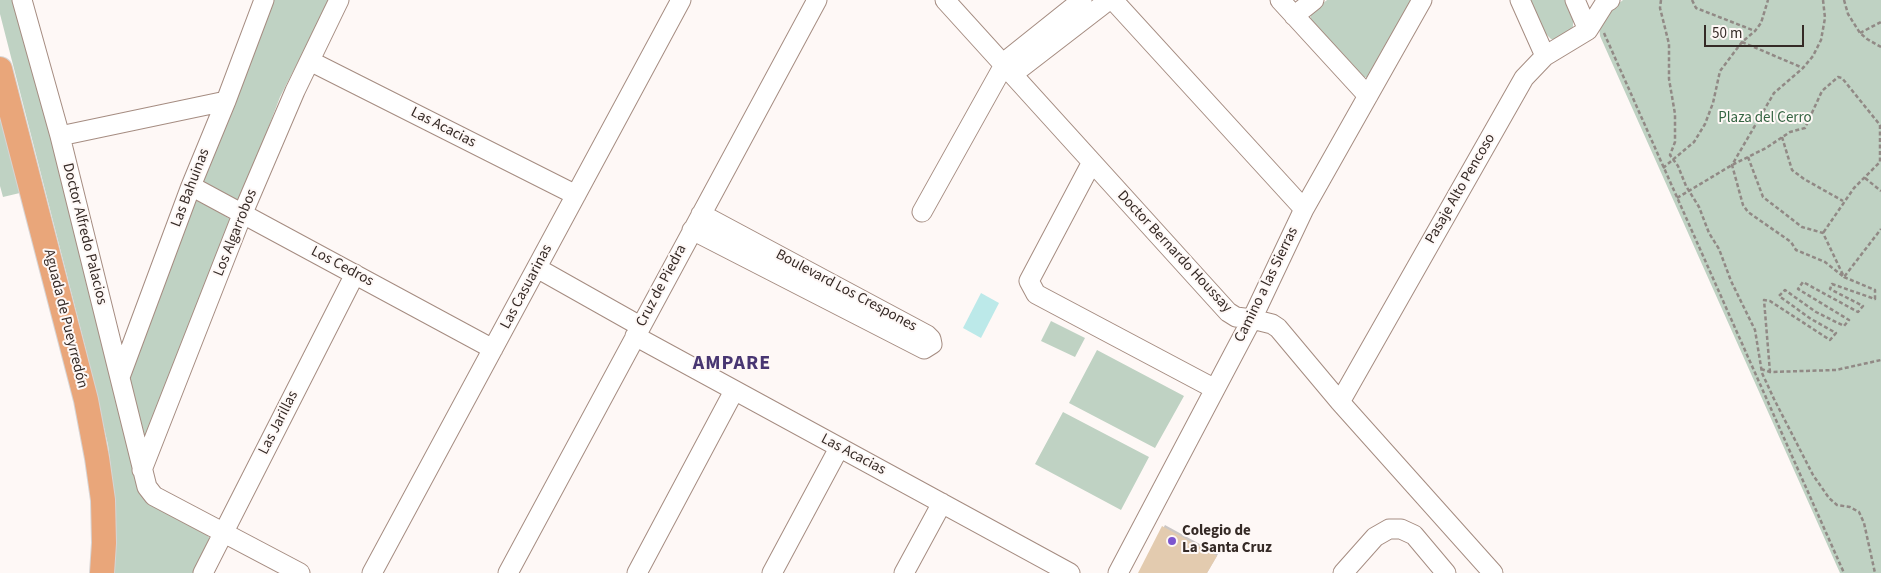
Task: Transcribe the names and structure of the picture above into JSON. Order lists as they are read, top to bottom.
{
  "streets": {
    "main road": ["Aguada de Pueyrredón"],
    "street": [
      "Las Acacias",
      "Las Bahuinas",
      "Pasaje Alto Pencoso",
      "Los Algarrobos",
      "Doctor Alfredo Palacios",
      "Doctor Bernardo Houssay",
      "Los Cedros",
      "Camino a las Sierras",
      "Cruz de Piedra",
      "Las Casuarinas",
      "Boulevard Los Crespones",
      "Las Jarillas"
    ]
  },
  "crossings": [
    ["Las Acacias", "Los Algarrobos"],
    ["Las Acacias", "Cruz de Piedra"],
    ["Las Acacias", "Las Casuarinas"],
    ["Las Bahuinas", "Doctor Alfredo Palacios"],
    ["Las Bahuinas", "Los Cedros"],
    ["Pasaje Alto Pencoso", "Doctor Bernardo Houssay"],
    ["Los Algarrobos", "Doctor Alfredo Palacios"],
    ["Los Algarrobos", "Los Cedros"],
    ["Doctor Alfredo Palacios", "Las Jarillas"],
    ["Doctor Bernardo Houssay", "Camino a las Sierras"],
    ["Los Cedros", "Las Casuarinas"],
    ["Los Cedros", "Las Jarillas"],
    ["Cruz de Piedra", "Boulevard Los Crespones"]
  ],
  "districts": ["AMPARE"],
  "parks": ["Plaza del Cerro"],
  "places": ["Colegio de La Santa Cruz"],
  "scale_bar": "50 m"
}
